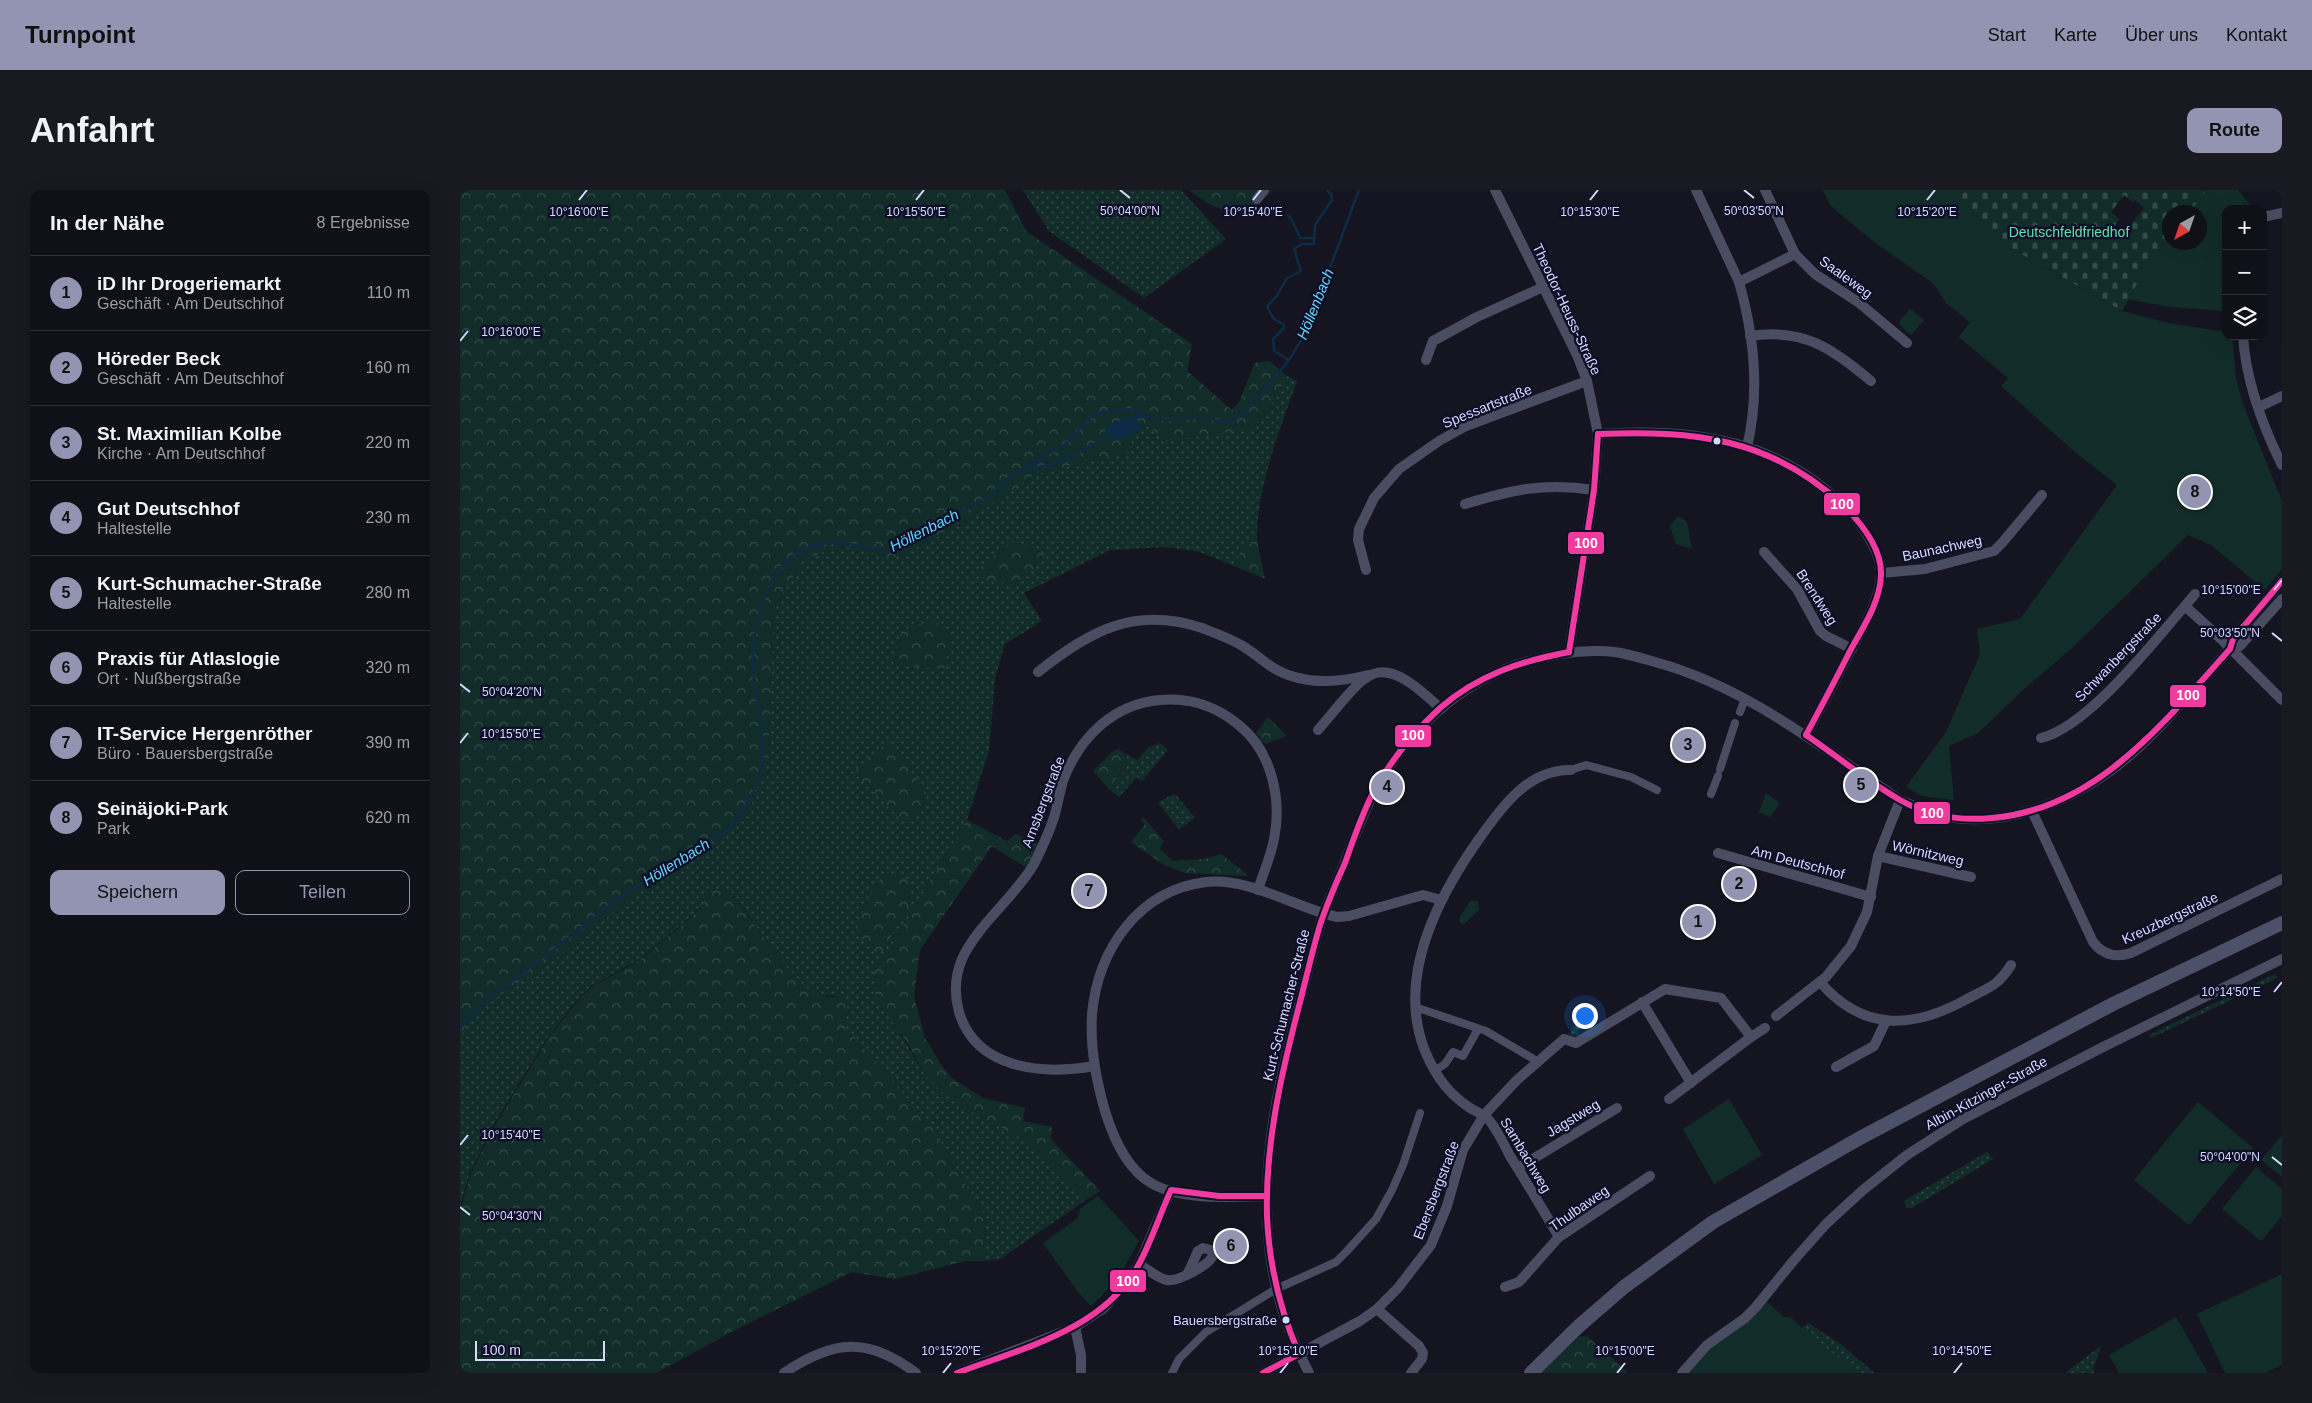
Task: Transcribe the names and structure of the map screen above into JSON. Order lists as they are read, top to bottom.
{
  "streets": {
    "street": [
      "Saaleweg",
      "Theodor-Heuss-Straße",
      "Spessartstraße",
      "Baunachweg",
      "Brendweg",
      "Schwanbergstraße",
      "Arnsbergstraße",
      "Wörnitzweg",
      "Am Deutschhof",
      "Kreuzbergstraße",
      "Kurt-Schumacher-Straße",
      "Albin-Kitzinger-Straße",
      "Jagstweg",
      "Sambachweg",
      "Ebersbergstraße",
      "Thulbaweg"
    ]
  },
  "crossings": [
    ["Theodor-Heuss-Straße", "Spessartstraße"],
    ["Theodor-Heuss-Straße", "Kurt-Schumacher-Straße"],
    ["Kreuzbergstraße", "Kurt-Schumacher-Straße"],
    ["Kurt-Schumacher-Straße", "Ebersbergstraße"],
    ["Jagstweg", "Sambachweg"],
    ["Sambachweg", "Ebersbergstraße"],
    ["Sambachweg", "Thulbaweg"]
  ],
  "water": ["Höllenbach"],
  "parks": ["Deutschfeldfriedhof"],
  "places": ["Bauersbergstraße"],
  "lines": ["transit line 100"],
  "scale_bar": "100 m",
  "north": "bottom left",
  "page": {
    "header": "Turnpoint",
    "nav": [
      "Start",
      "Karte",
      "Über uns",
      "Kontakt"
    ],
    "buttons": [
      "Route",
      ["Speichern", "Teilen"]
    ],
    "title": "Anfahrt",
    "heading": ["In der Nähe", "8 Ergebnisse"],
    "map_buttons": ["+", "−"],
    "list": [
      {
        "mark": "1",
        "name": "iD Ihr Drogeriemarkt",
        "note": "Geschäft · Am Deutschhof",
        "value": "110 m"
      },
      {
        "mark": "2",
        "name": "Höreder Beck",
        "note": "Geschäft · Am Deutschhof",
        "value": "160 m"
      },
      {
        "mark": "3",
        "name": "St. Maximilian Kolbe",
        "note": "Kirche · Am Deutschhof",
        "value": "220 m"
      },
      {
        "mark": "4",
        "name": "Gut Deutschhof",
        "note": "Haltestelle",
        "value": "230 m"
      },
      {
        "mark": "5",
        "name": "Kurt-Schumacher-Straße",
        "note": "Haltestelle",
        "value": "280 m"
      },
      {
        "mark": "6",
        "name": "Praxis für Atlaslogie",
        "note": "Ort · Nußbergstraße",
        "value": "320 m"
      },
      {
        "mark": "7",
        "name": "IT-Service Hergenröther",
        "note": "Büro · Bauersbergstraße",
        "value": "390 m"
      },
      {
        "mark": "8",
        "name": "Seinäjoki-Park",
        "note": "Park",
        "value": "620 m"
      }
    ],
    "pins": [
      "8",
      "3",
      "5",
      "4",
      "2",
      "7",
      "1",
      "6"
    ],
    "scale": "100 m"
  },
  "coordinates": [
    "50°04'00\"N",
    "50°03'50\"N",
    "10°16'00\"E",
    "10°15'50\"E",
    "10°15'40\"E",
    "10°15'30\"E",
    "10°15'20\"E",
    "10°15'00\"E",
    "50°04'20\"N",
    "10°14'50\"E",
    "50°04'30\"N",
    "10°15'10\"E"
  ]
}
